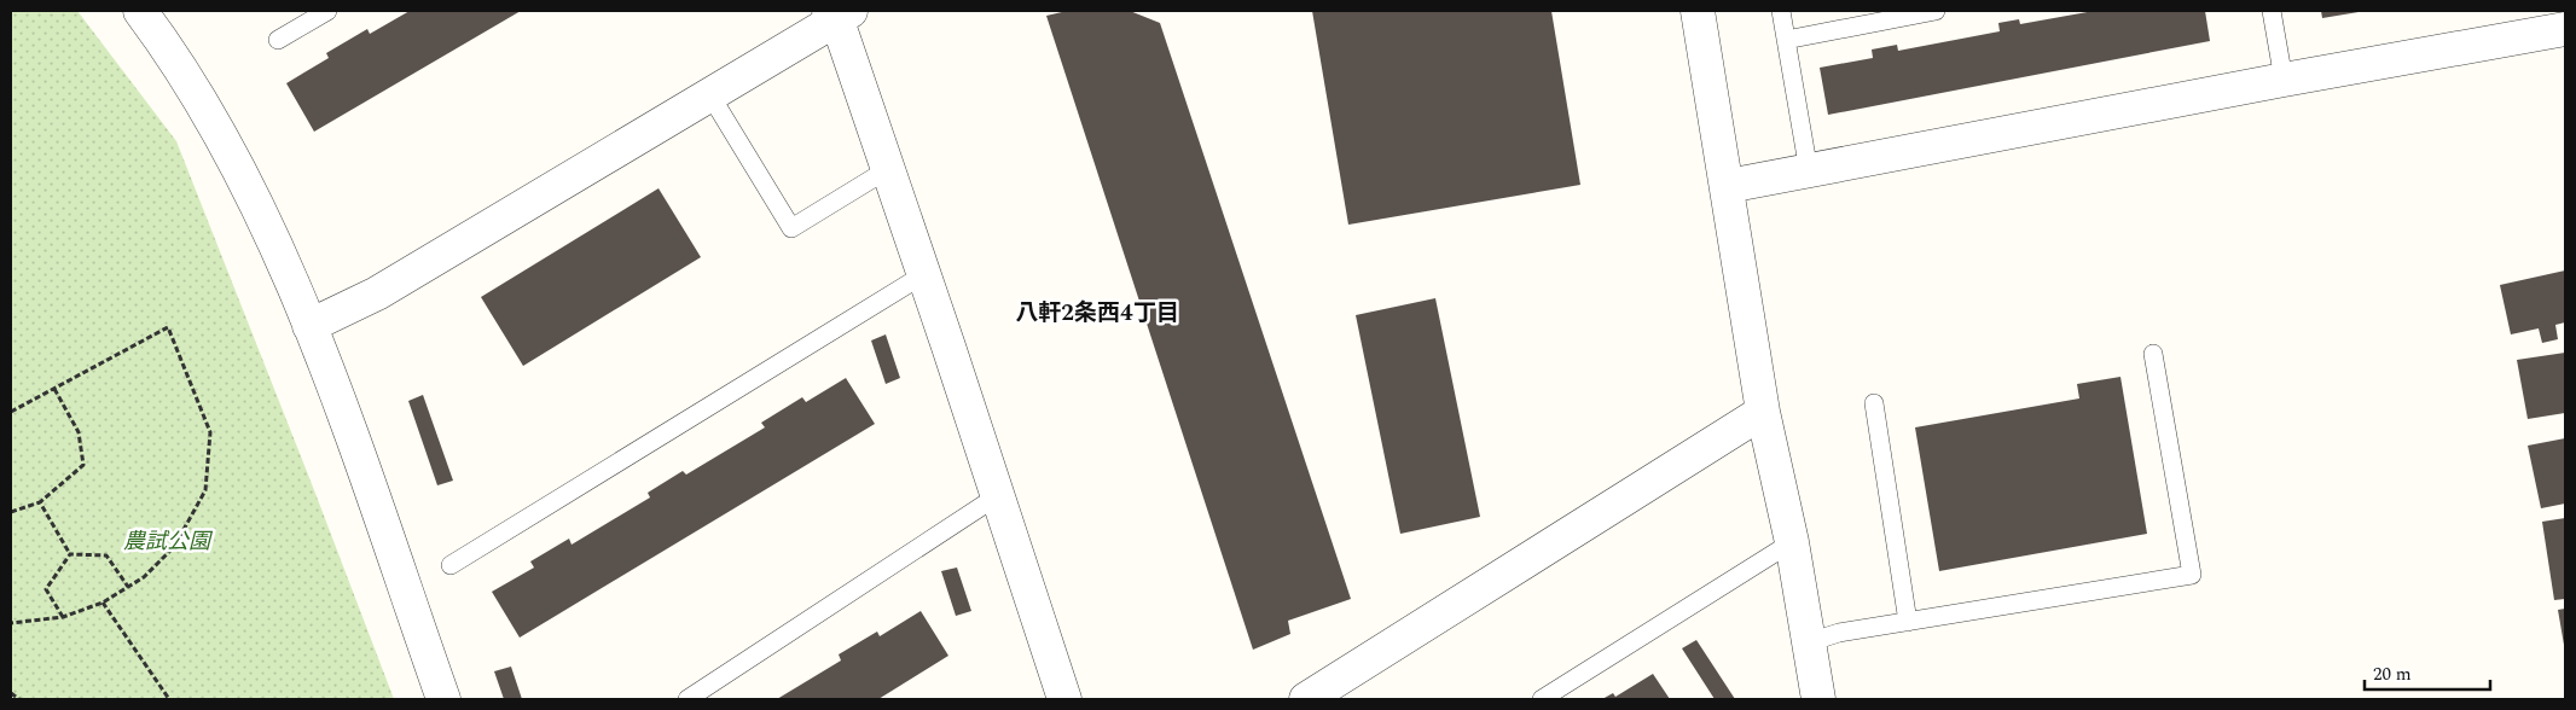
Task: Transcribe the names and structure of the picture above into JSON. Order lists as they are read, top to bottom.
{
  "districts": ["八軒2条西4丁目"],
  "parks": ["農試公園"],
  "scale_bar": "20 m"
}
